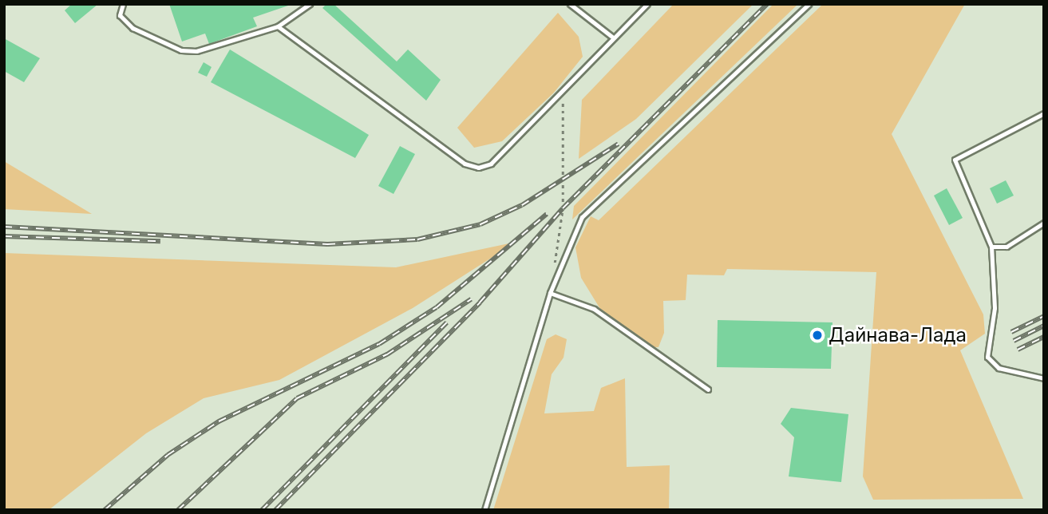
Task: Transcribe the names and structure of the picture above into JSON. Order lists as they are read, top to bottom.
{
  "places": ["Дайнава-Лада"]
}
